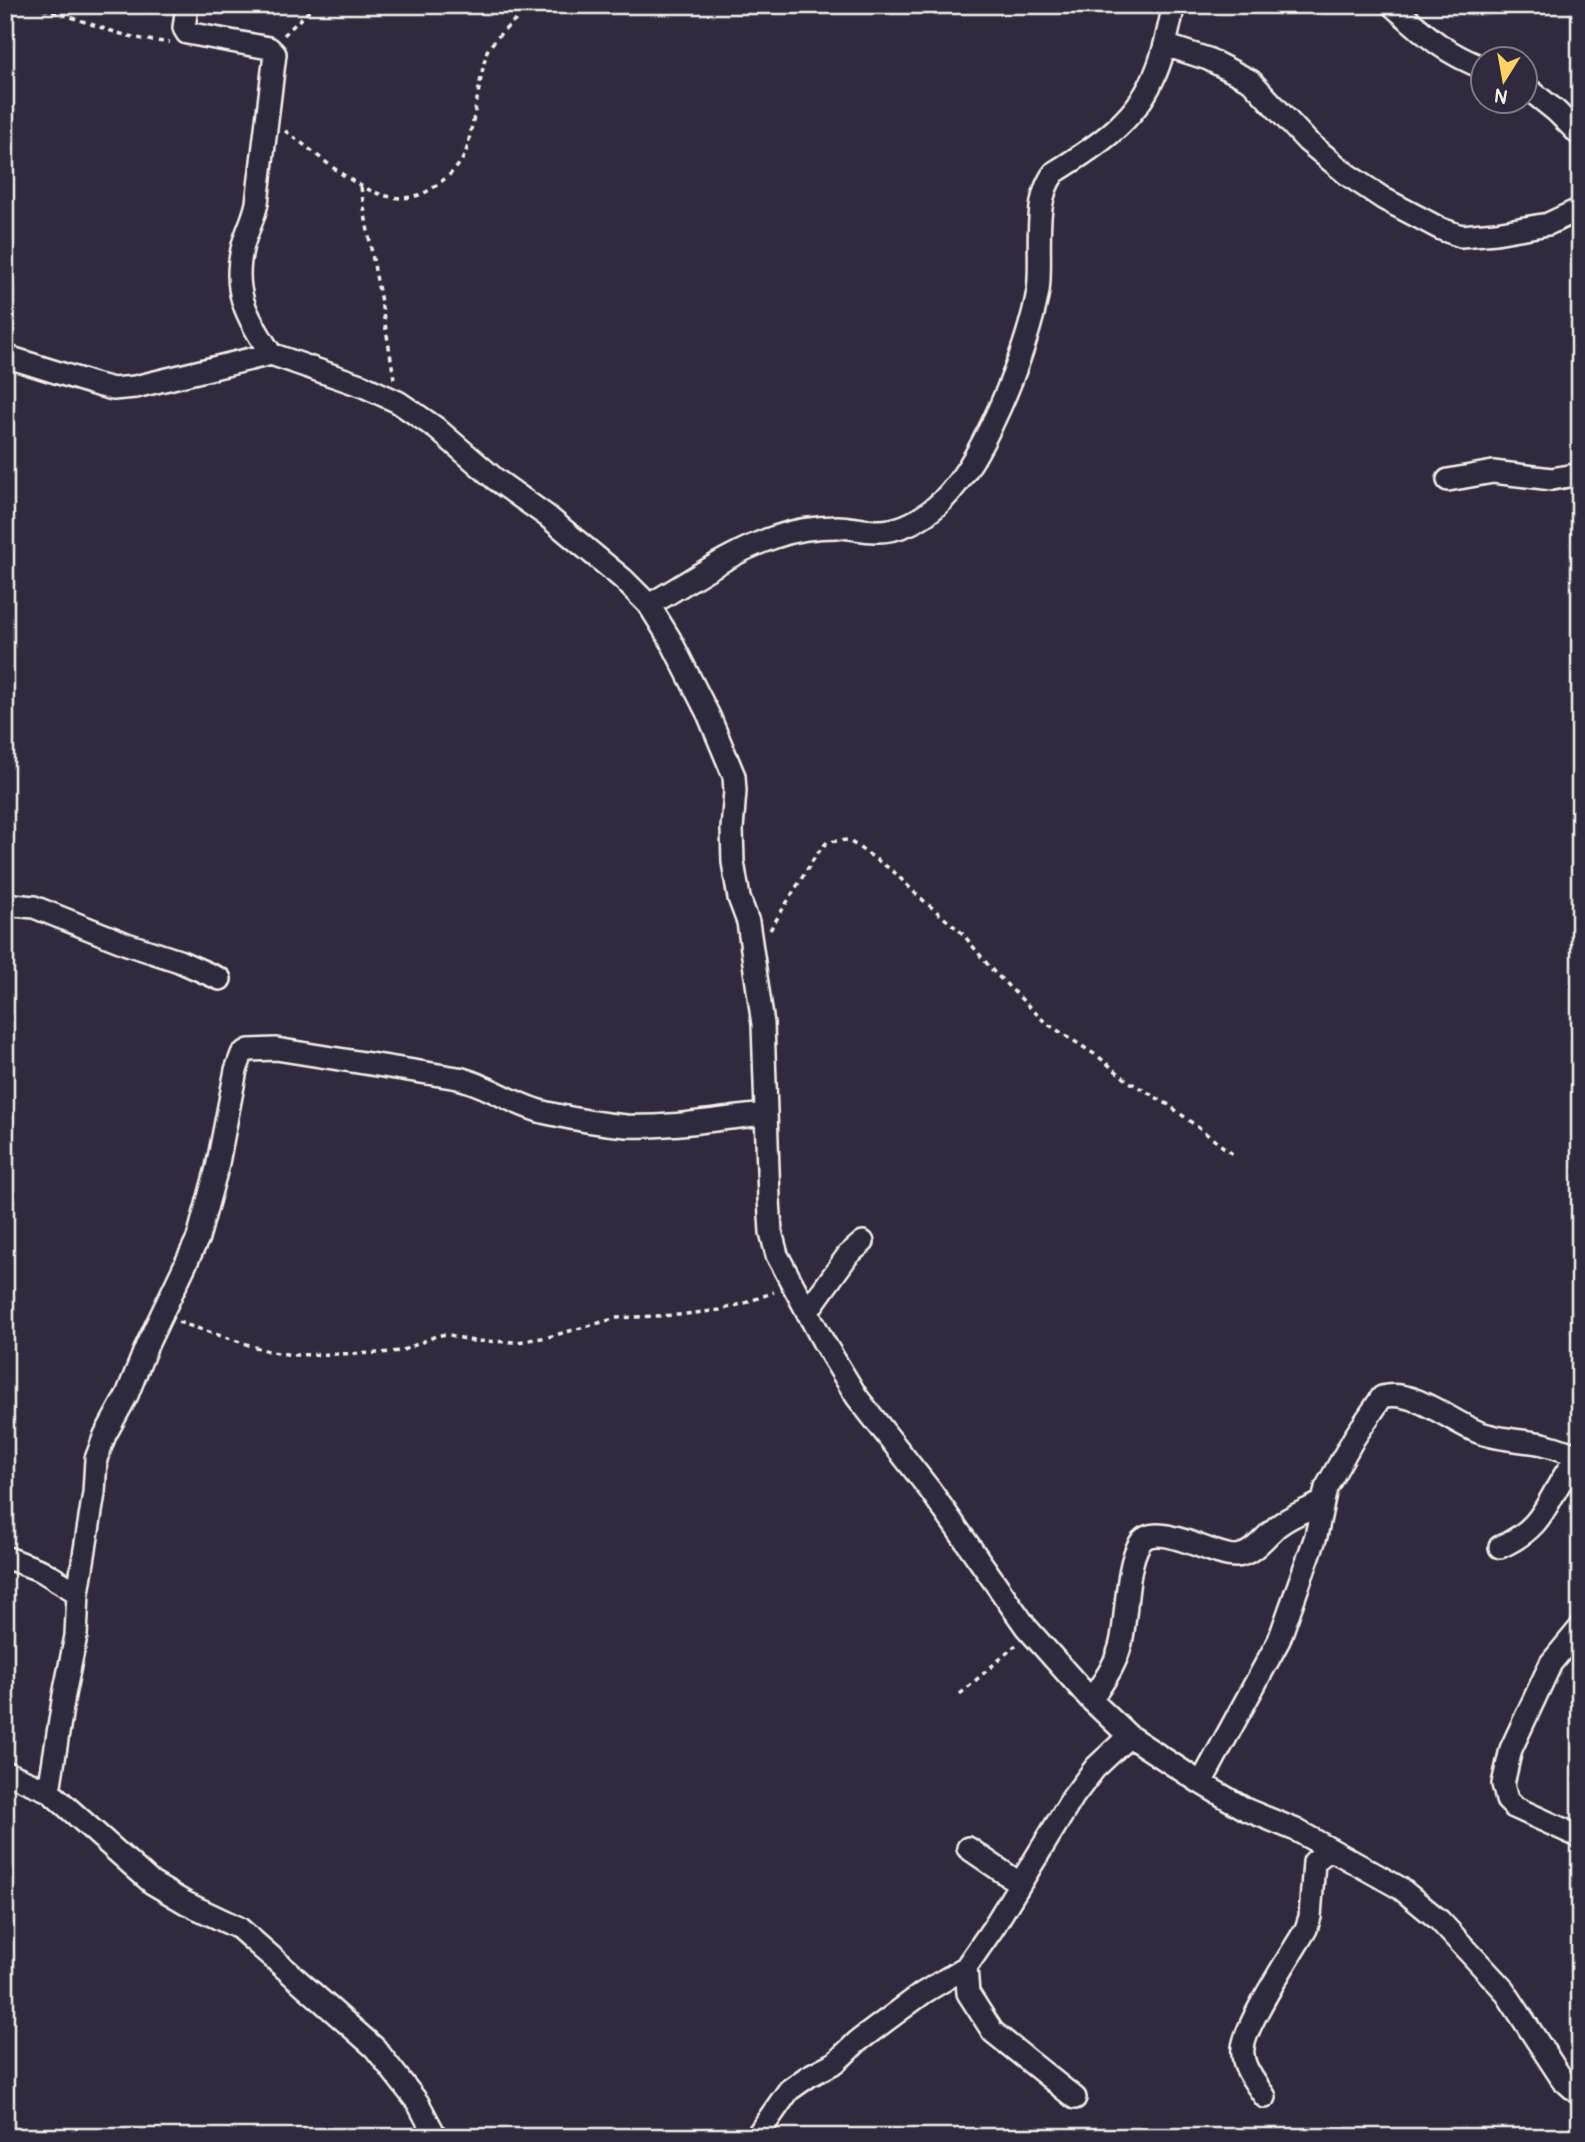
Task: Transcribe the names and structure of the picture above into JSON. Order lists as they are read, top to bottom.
{
  "north": "bottom"
}
